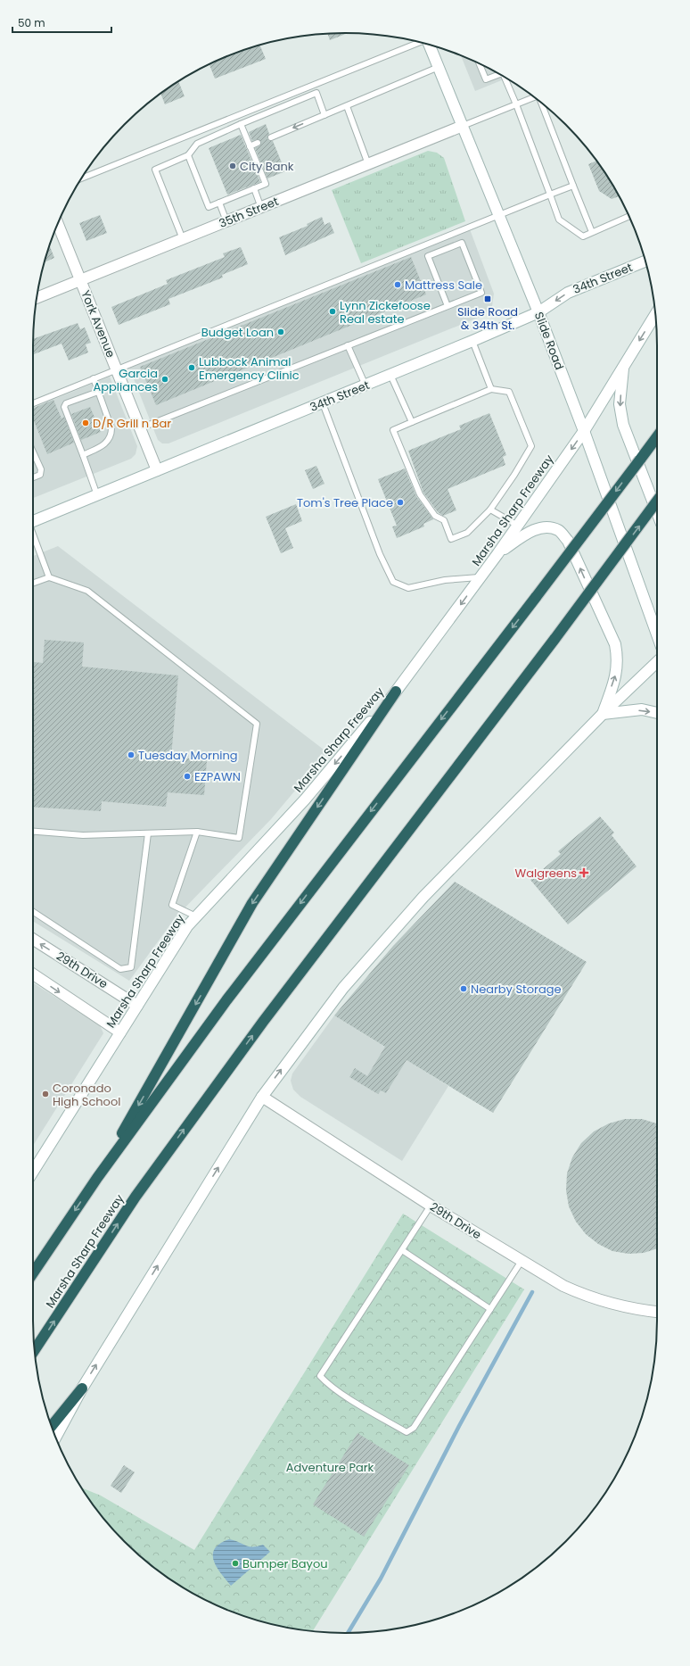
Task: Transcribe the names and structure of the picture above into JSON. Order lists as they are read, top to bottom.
{
  "streets": {
    "highway": ["Marsha Sharp Freeway"],
    "main road": [
      "35th Street",
      "34th Street",
      "York Avenue",
      "Slide Road",
      "29th Drive"
    ]
  },
  "crossings": [
    ["35th Street", "York Avenue"],
    ["35th Street", "Slide Road"],
    ["34th Street", "York Avenue"],
    ["34th Street", "Slide Road"],
    ["Slide Road", "Marsha Sharp Freeway"],
    ["Marsha Sharp Freeway", "29th Drive"]
  ],
  "parks": ["Adventure Park"],
  "places": {
    "other": [
      "City Bank",
      "Mattress Sale",
      "Lynn Zickefoose Real estate",
      "Budget Loan",
      "Lubbock Animal Emergency Clinic",
      "Garcia Appliances",
      "D/R Grill n Bar",
      "Tom's Tree Place",
      "Tuesday Morning",
      "EZPAWN",
      "Nearby Storage",
      "Coronado High School",
      "Bumper Bayou"
    ],
    "transit": ["Slide Road & 34th St."],
    "health": ["Walgreens"]
  },
  "scale_bar": "50 m"
}
